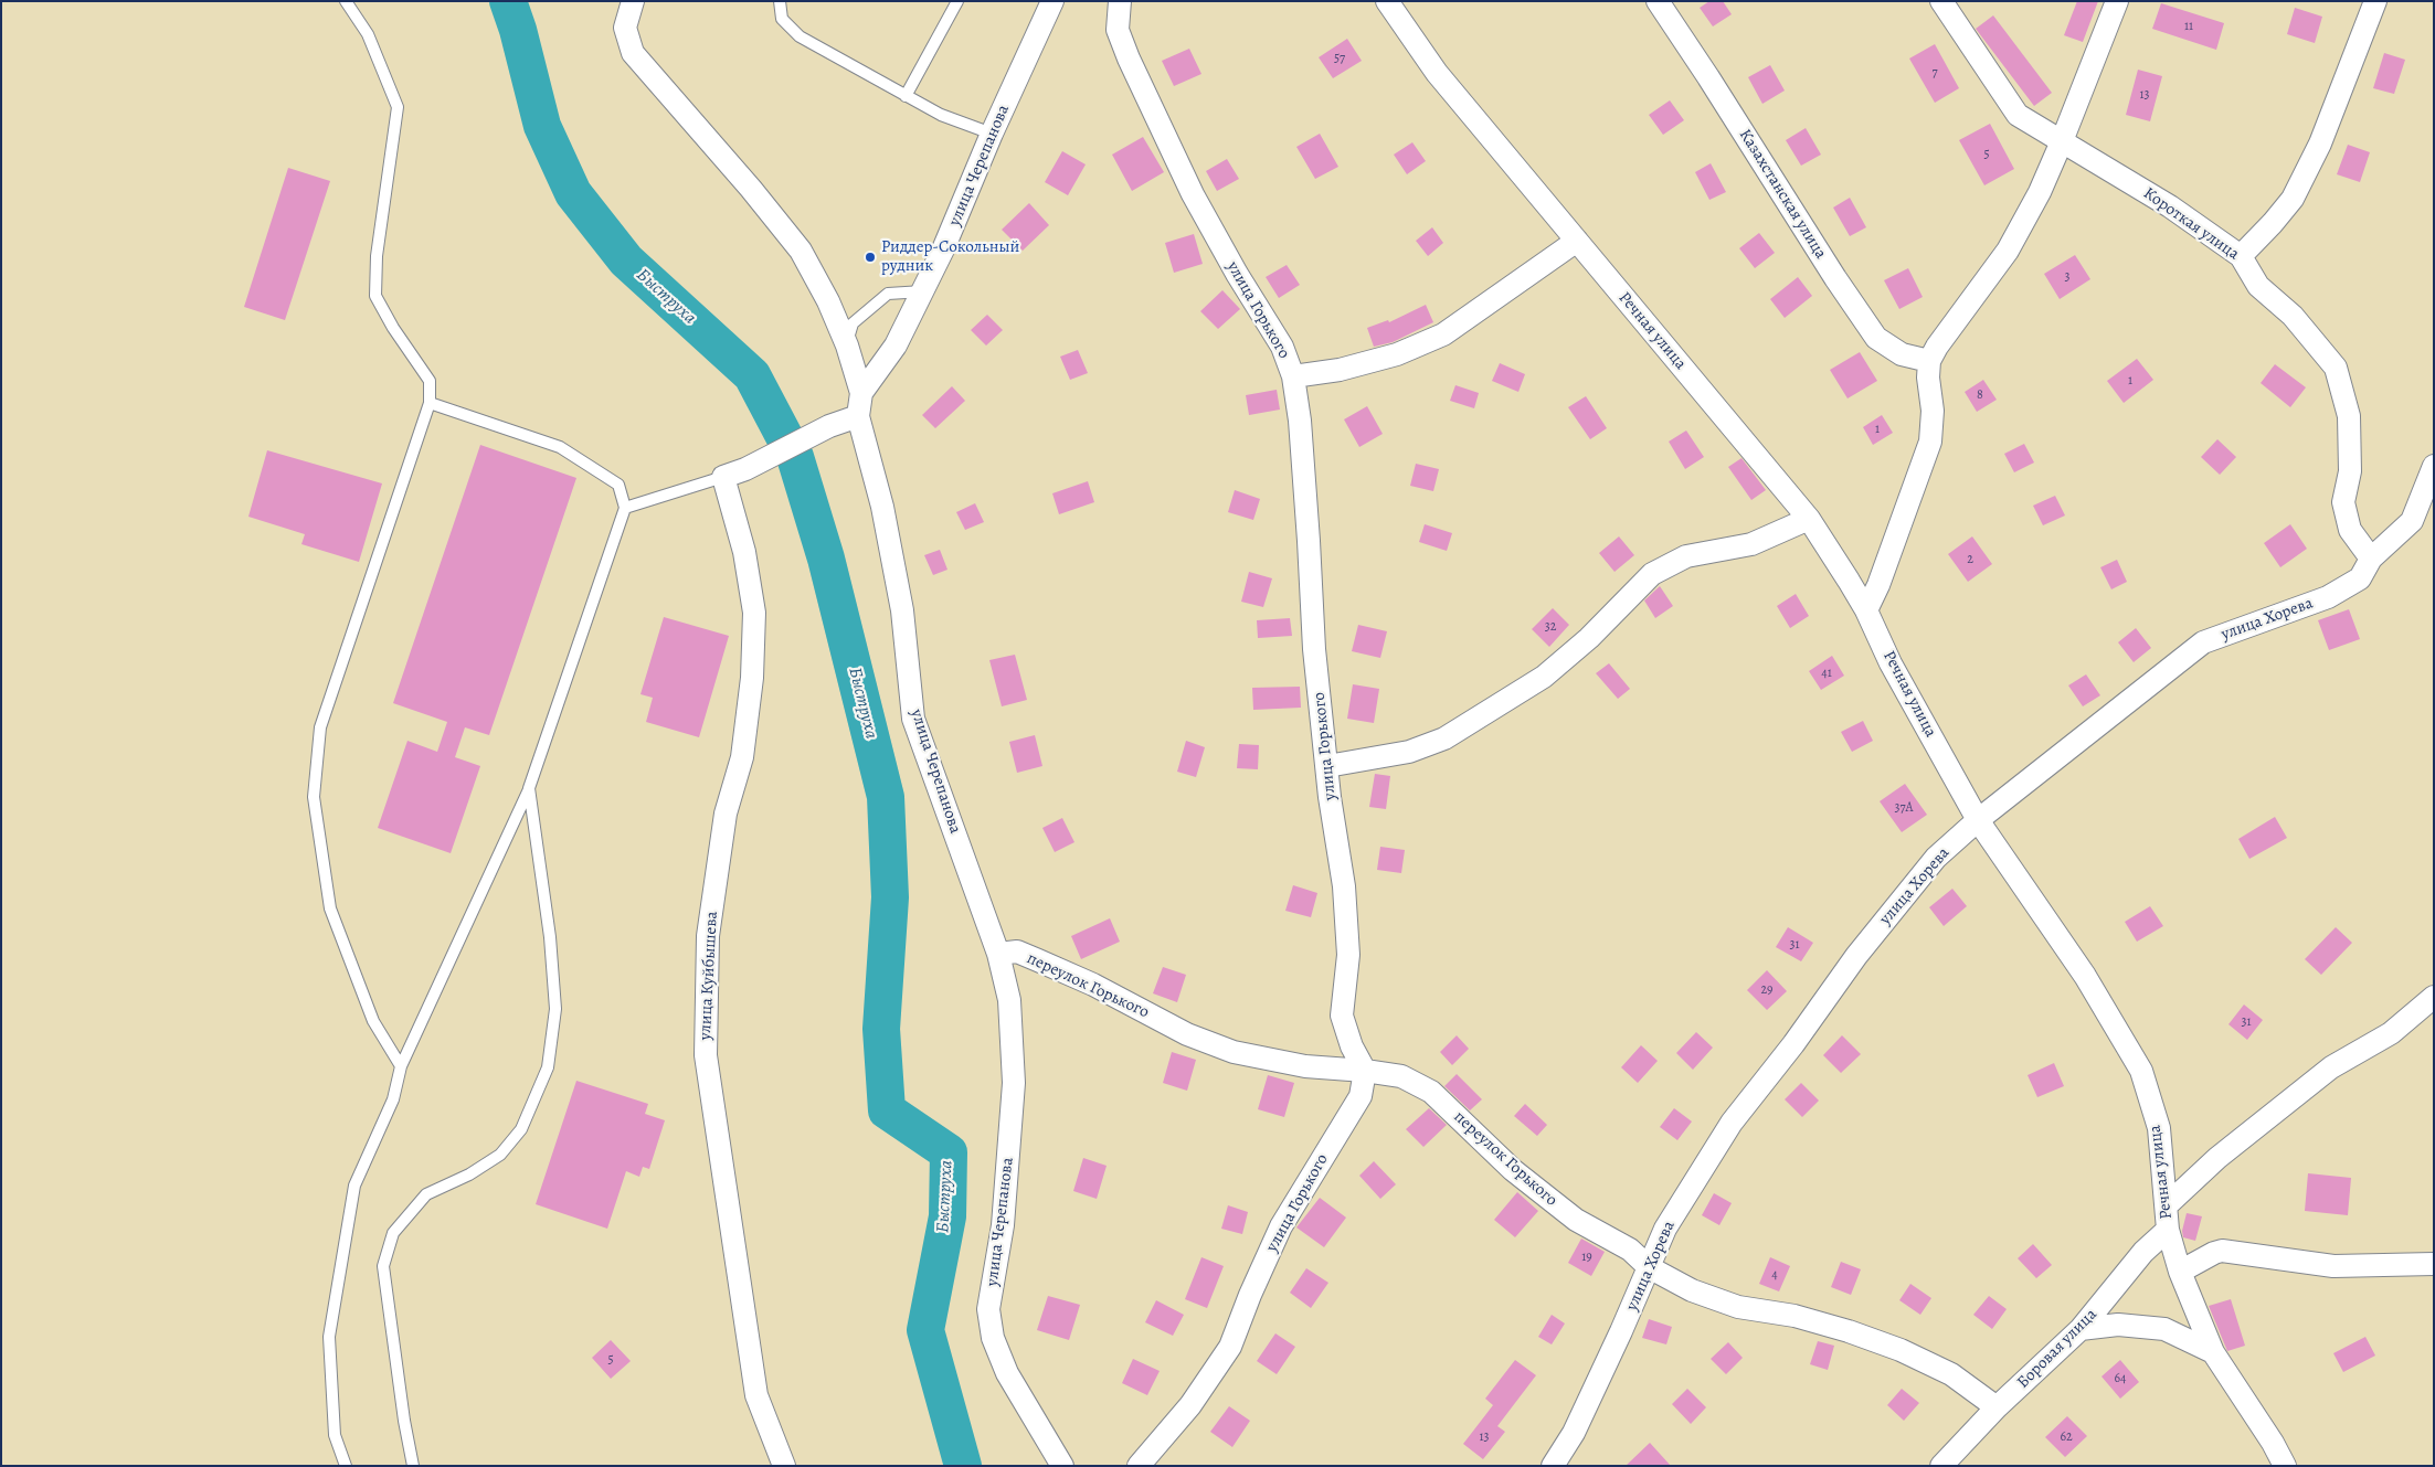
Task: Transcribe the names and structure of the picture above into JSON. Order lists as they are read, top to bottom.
{
  "streets": {
    "street": [
      "улица Черепанова",
      "Казахстанская улица",
      "Короткая улица",
      "улица Горького",
      "Речная улица",
      "улица Хорева",
      "улица Куйбышева",
      "переулок Горького",
      "Боровая улица"
    ]
  },
  "crossings": [
    ["улица Черепанова", "переулок Горького"],
    ["Короткая улица", "улица Хорева"],
    ["улица Горького", "переулок Горького"],
    ["Речная улица", "улица Хорева"],
    ["Речная улица", "Боровая улица"],
    ["улица Хорева", "переулок Горького"],
    ["переулок Горького", "Боровая улица"]
  ],
  "water": ["Быструха"],
  "places": ["Риддер-Сокольный рудник"],
  "house_numbers": [
    "11",
    "57",
    "7",
    "13",
    "5",
    "3",
    "1",
    "8",
    "1",
    "2",
    "32",
    "41",
    "37А",
    "31",
    "29",
    "31",
    "19",
    "4",
    "5",
    "64",
    "13",
    "62"
  ]
}
